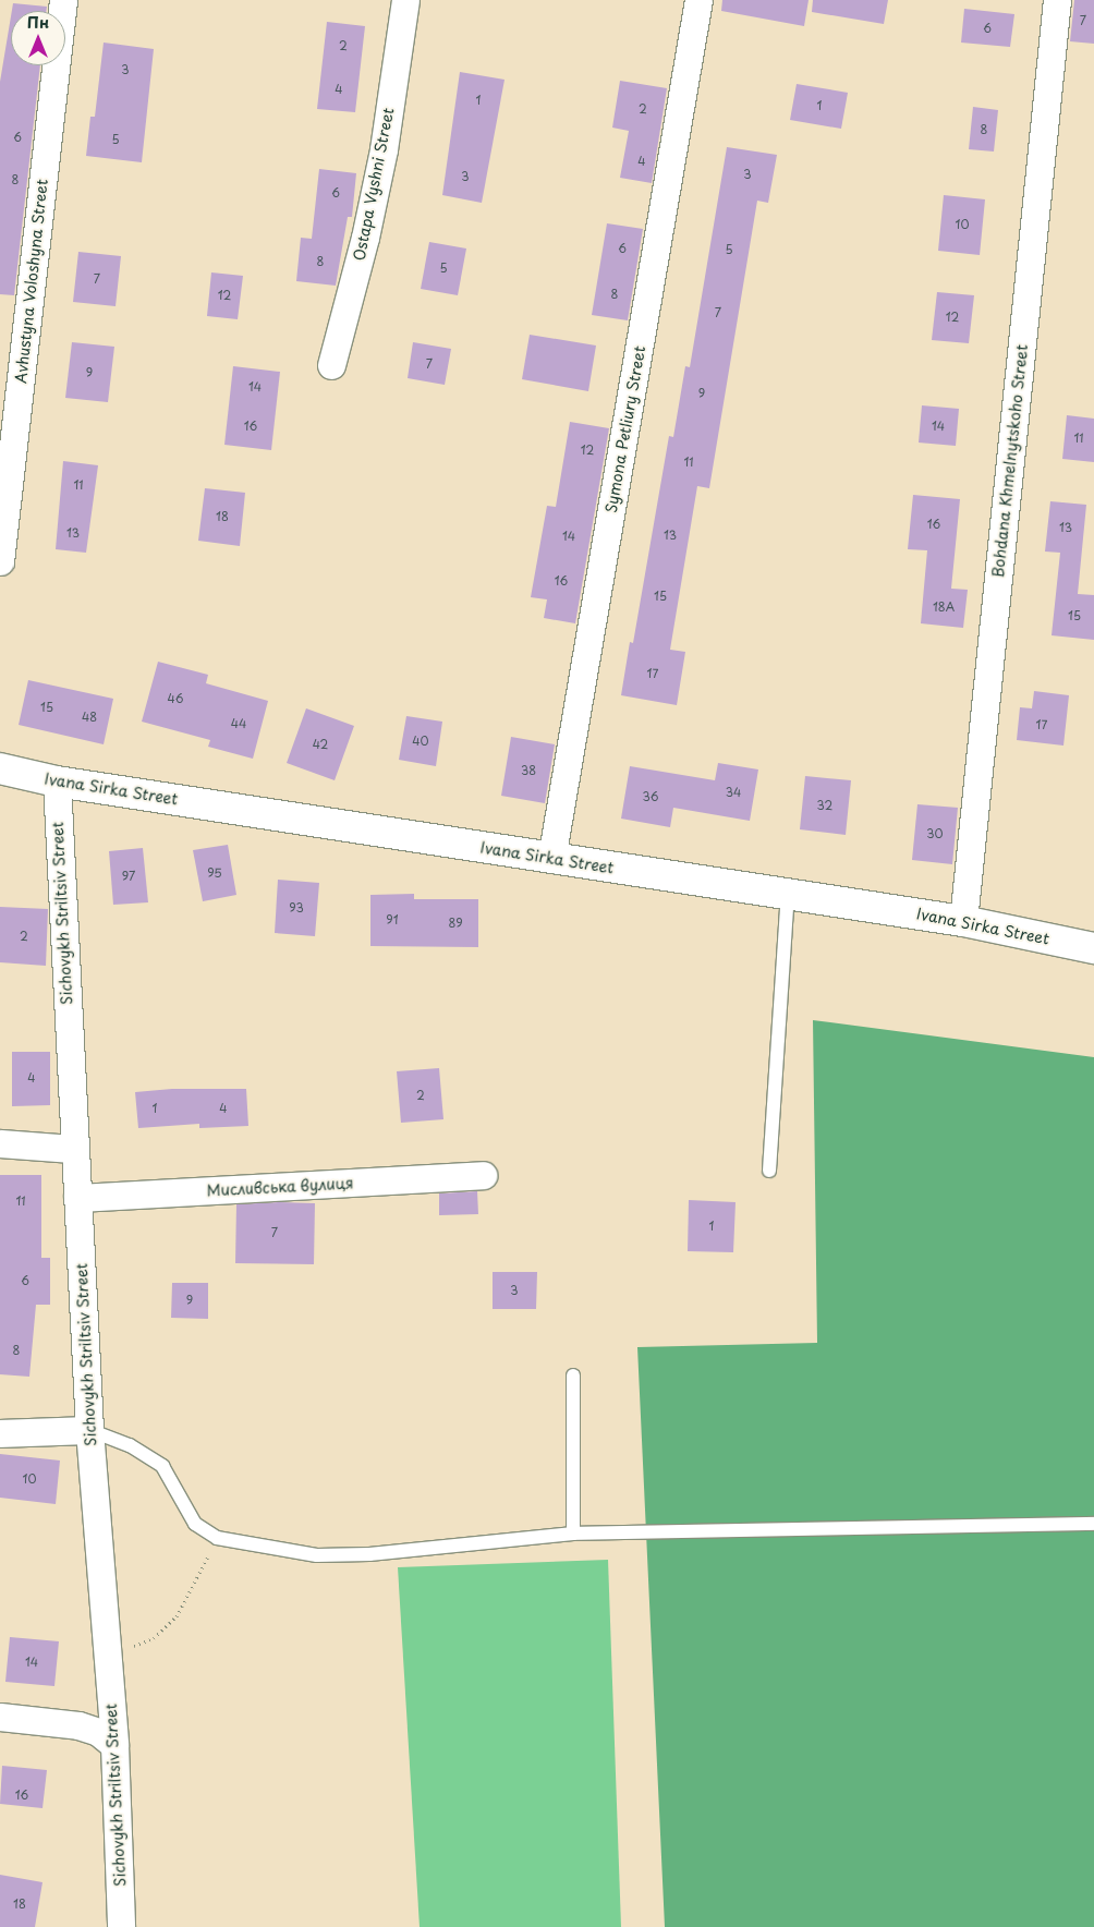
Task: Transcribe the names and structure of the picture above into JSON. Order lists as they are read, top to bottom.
{
  "streets": {
    "street": [
      "Ostapa Vyshni Street",
      "Avhustyna Voloshyna Street",
      "Symona Petliury Street",
      "Bohdana Khmelnytskoho Street",
      "Ivana Sirka Street",
      "Sichovykh Striltsiv Street",
      "Мисливська вулиця"
    ]
  },
  "crossings": [
    ["Symona Petliury Street", "Ivana Sirka Street"],
    ["Bohdana Khmelnytskoho Street", "Ivana Sirka Street"],
    ["Ivana Sirka Street", "Sichovykh Striltsiv Street"],
    ["Sichovykh Striltsiv Street", "Мисливська вулиця"]
  ],
  "house_numbers": [
    "7",
    "6",
    "2",
    "3",
    "4",
    "1",
    "1",
    "2",
    "8",
    "6",
    "5",
    "4",
    "3",
    "3",
    "8",
    "6",
    "10",
    "6",
    "5",
    "8",
    "5",
    "7",
    "8",
    "12",
    "7",
    "12",
    "7",
    "9",
    "14",
    "9",
    "16",
    "14",
    "11",
    "12",
    "11",
    "11",
    "18",
    "16",
    "13",
    "13",
    "13",
    "14",
    "16",
    "15",
    "18А",
    "15",
    "17",
    "46",
    "15",
    "48",
    "44",
    "17",
    "40",
    "42",
    "38",
    "34",
    "36",
    "32",
    "30",
    "95",
    "97",
    "93",
    "91",
    "89",
    "2",
    "4",
    "2",
    "1",
    "4",
    "11",
    "1",
    "7",
    "6",
    "3",
    "9",
    "8",
    "10",
    "14",
    "16",
    "18"
  ],
  "north": "top"
}
